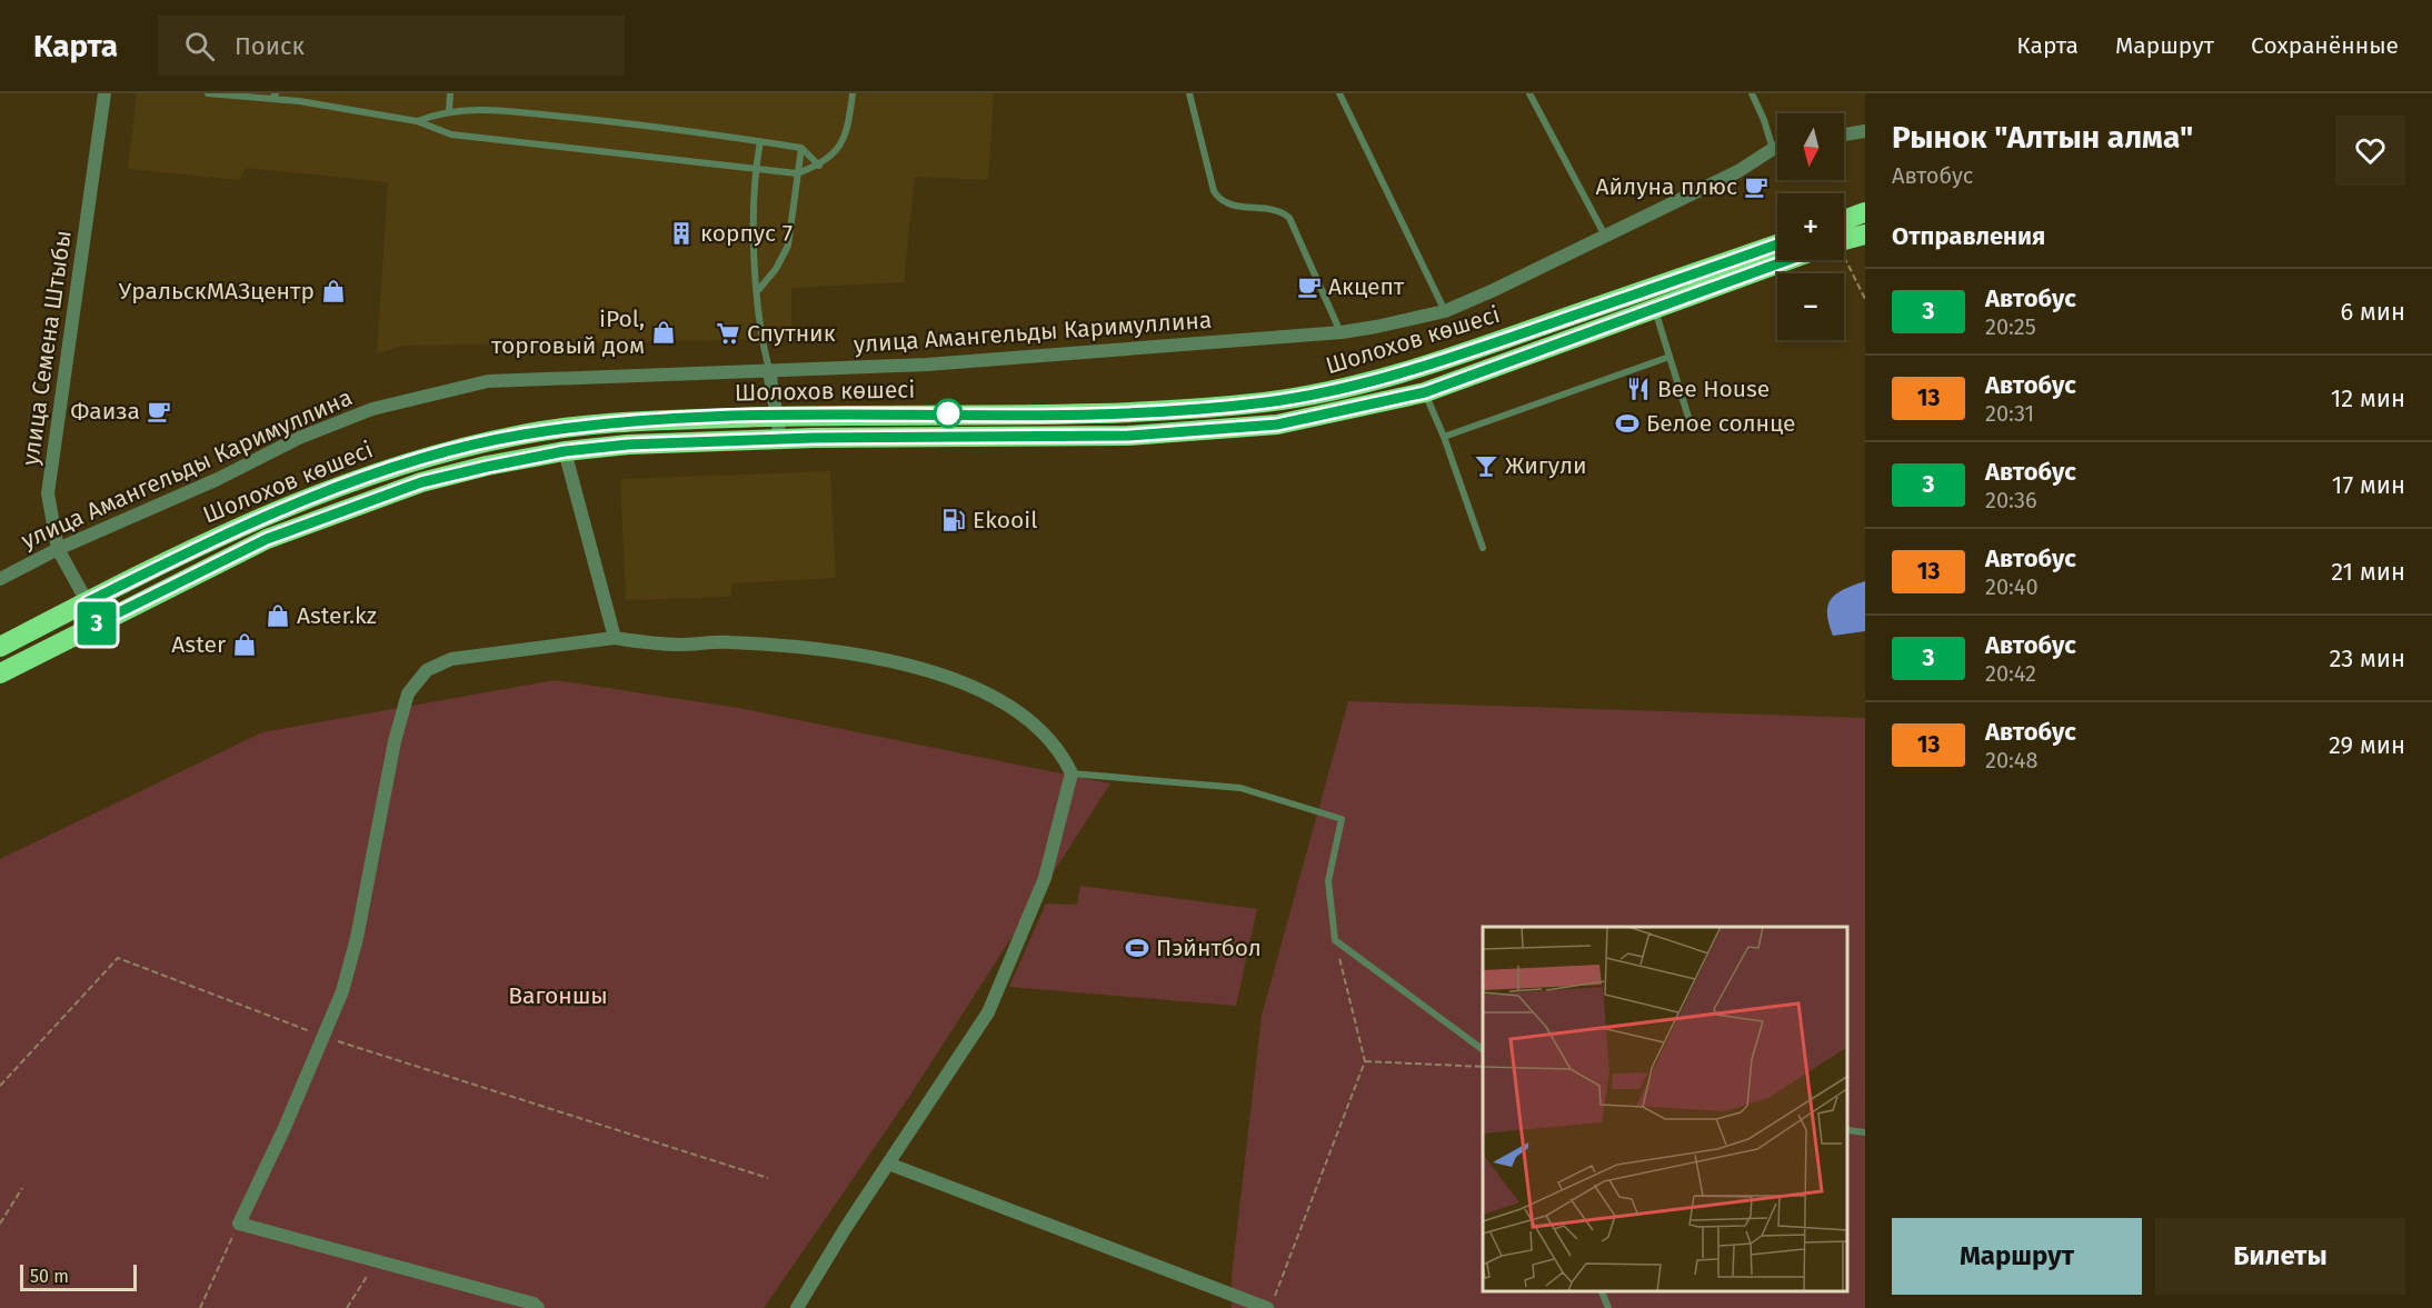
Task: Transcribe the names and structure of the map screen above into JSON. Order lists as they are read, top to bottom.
{
  "streets": {
    "highway": ["Шолохов көшесі"],
    "street": ["улица Амангельды Каримуллина", "улица Семена Штыбы"]
  },
  "crossings": [
    ["улица Амангельды Каримуллина", "улица Семена Штыбы"],
    ["Шолохов көшесі", "улица Семена Штыбы"]
  ],
  "parks": ["Вагоншы"],
  "places": {
    "cafe": ["Айлуна плюс", "Акцепт", "Фаиза"],
    "building": ["корпус 7"],
    "shop": [
      "УральскМАЗцентр",
      "iPol, торговый дом",
      "Aster.kz",
      "Aster"
    ],
    "supermarket": ["Спутник"],
    "restaurant": ["Bee House"],
    "sports": ["Белое солнце", "Пэйнтбол"],
    "bar": ["Жигули"],
    "fuel station": ["Ekooil"]
  },
  "lines": ["bus line 3"],
  "scale_bar": "50 m",
  "north": "bottom",
  "page": {
    "header": "Карта",
    "search": "Поиск",
    "nav": ["Карта", "Маршрут", "Сохранённые"],
    "on_map": "3",
    "heading": [
      ["Рынок \"Алтын алма\"", "Автобус"],
      "Отправления"
    ],
    "map_buttons": ["+", "−"],
    "list": [
      {
        "mark": "3",
        "name": "Автобус",
        "note": "20:25",
        "value": "6 мин"
      },
      {
        "mark": "13",
        "name": "Автобус",
        "note": "20:31",
        "value": "12 мин"
      },
      {
        "mark": "3",
        "name": "Автобус",
        "note": "20:36",
        "value": "17 мин"
      },
      {
        "mark": "13",
        "name": "Автобус",
        "note": "20:40",
        "value": "21 мин"
      },
      {
        "mark": "3",
        "name": "Автобус",
        "note": "20:42",
        "value": "23 мин"
      },
      {
        "mark": "13",
        "name": "Автобус",
        "note": "20:48",
        "value": "29 мин"
      }
    ],
    "buttons": ["Маршрут", "Билеты"],
    "scale": "50 m"
  }
}
